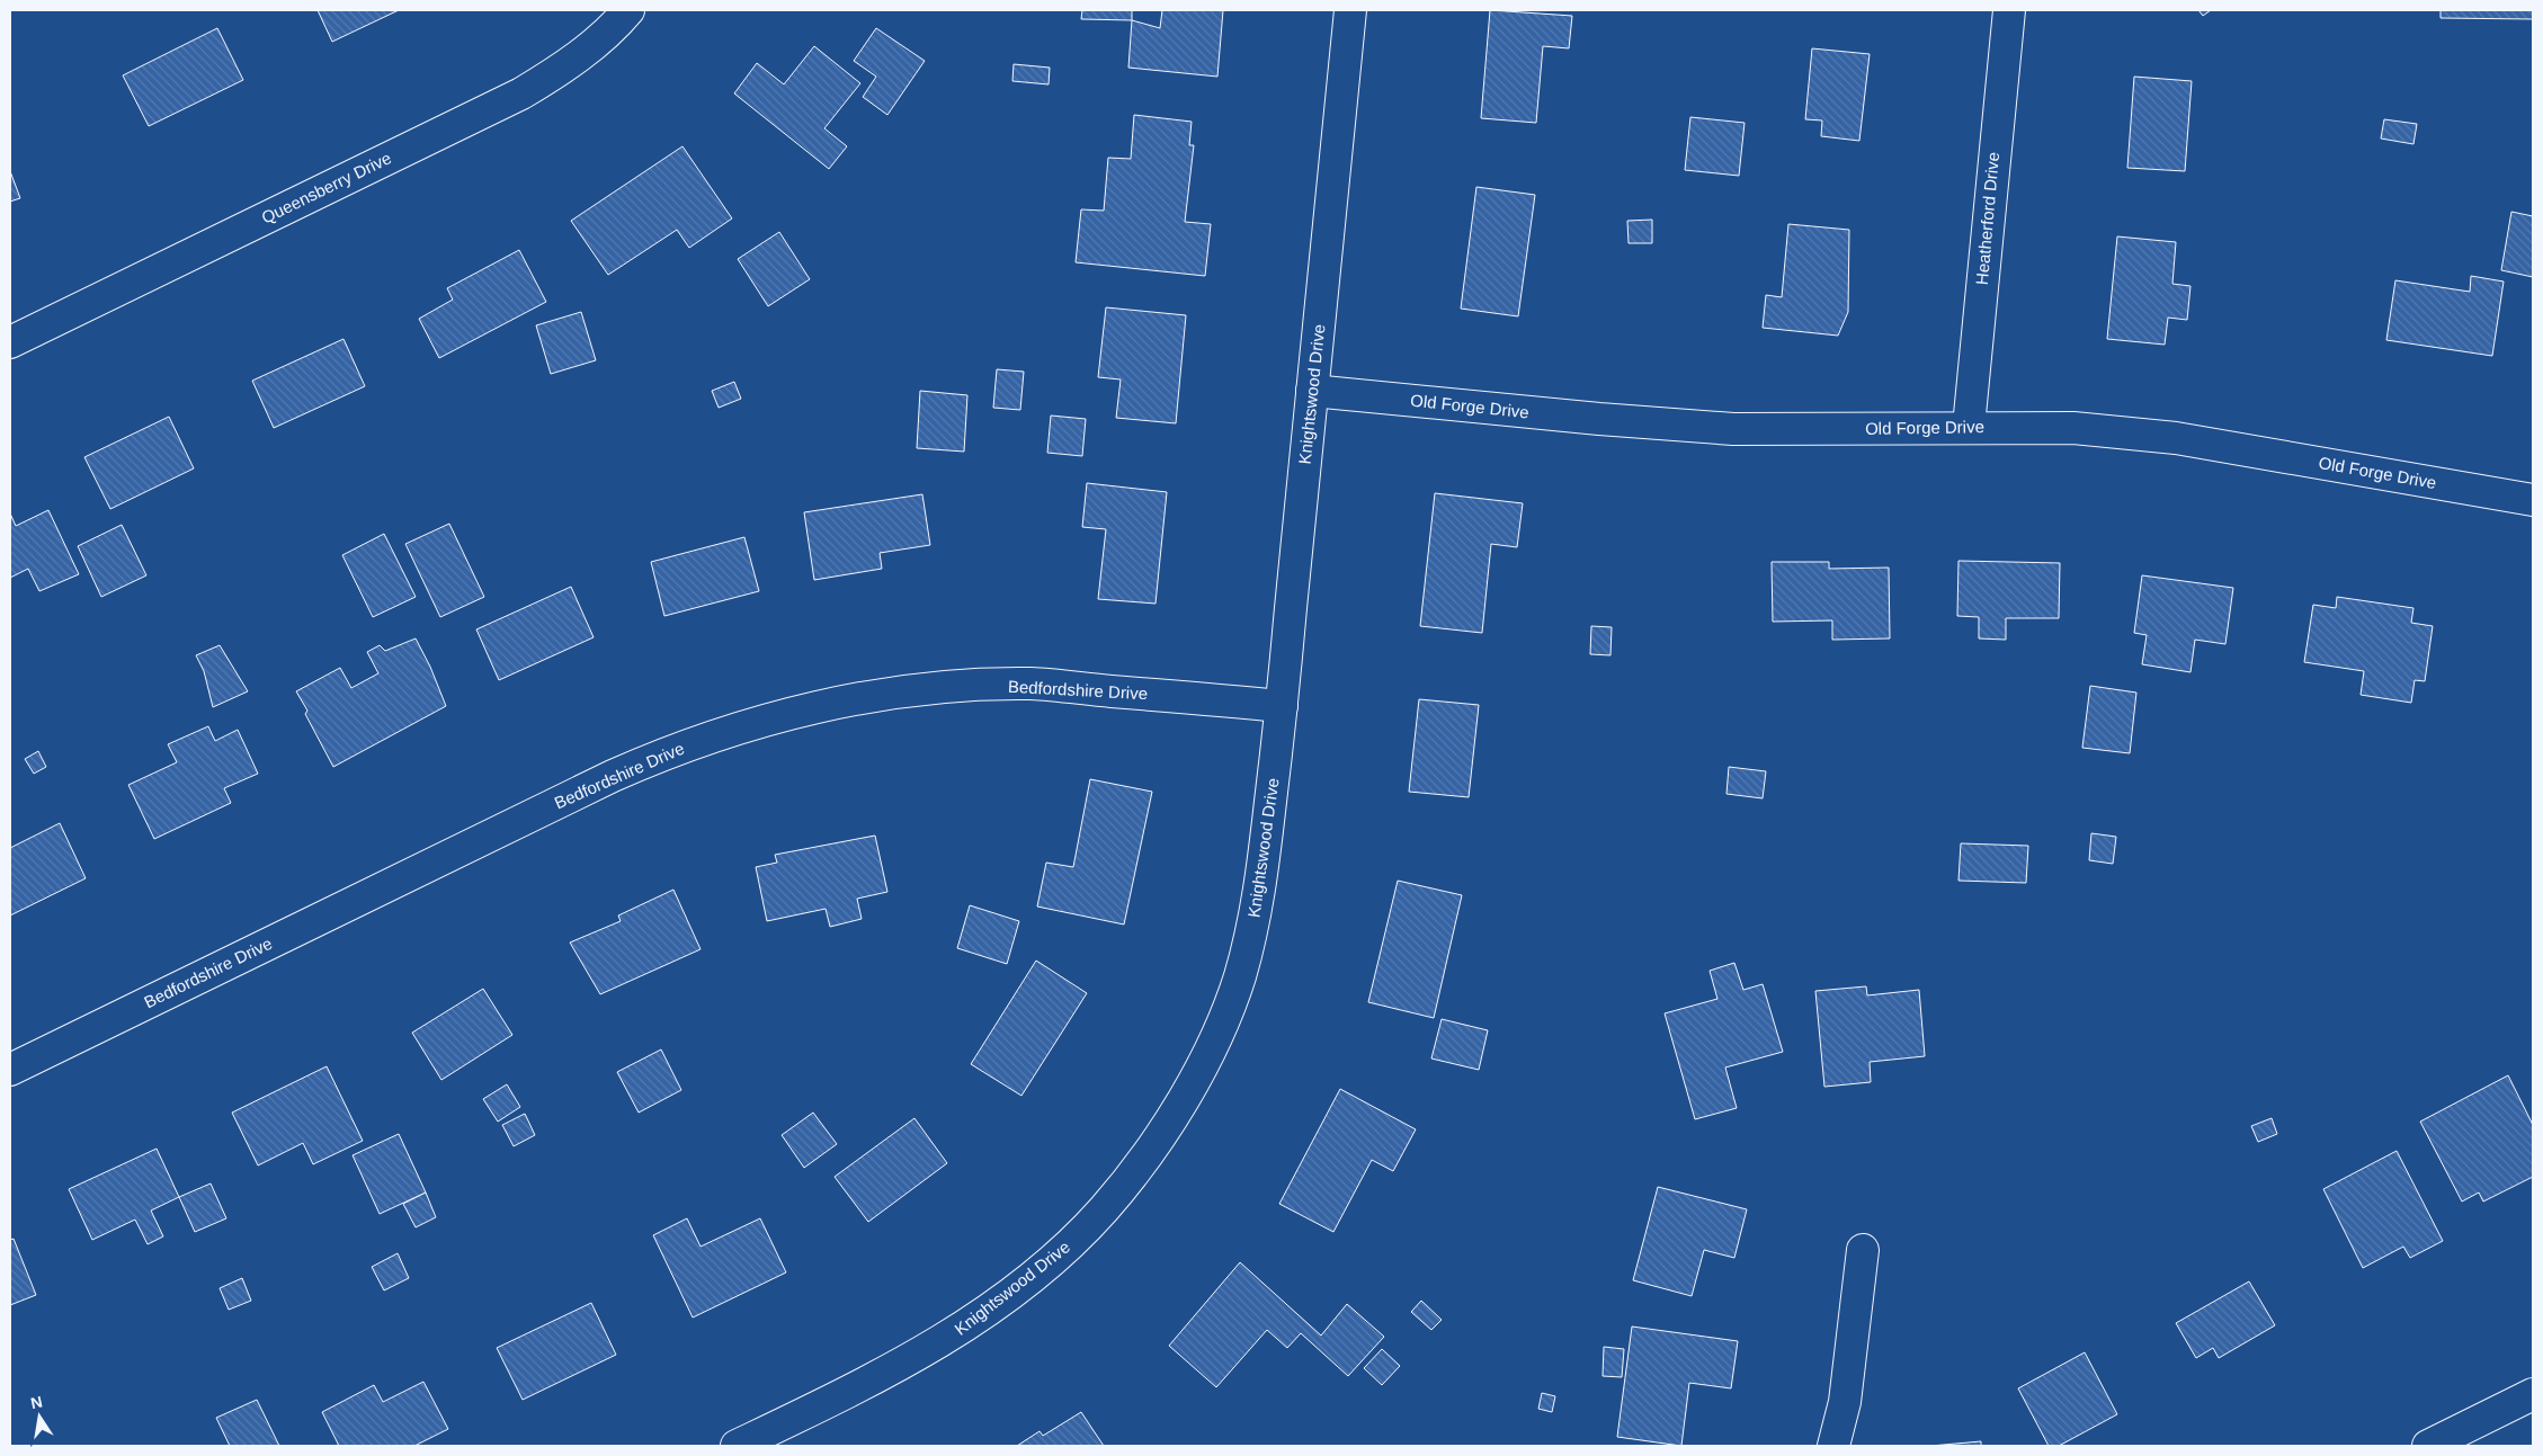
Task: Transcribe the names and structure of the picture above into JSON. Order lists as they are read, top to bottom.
{
  "streets": {
    "street": [
      "Queensberry Drive",
      "Heatherford Drive",
      "Knightswood Drive",
      "Old Forge Drive",
      "Bedfordshire Drive"
    ]
  },
  "crossings": [
    ["Heatherford Drive", "Old Forge Drive"],
    ["Knightswood Drive", "Old Forge Drive"],
    ["Knightswood Drive", "Bedfordshire Drive"]
  ],
  "north": "top"
}
